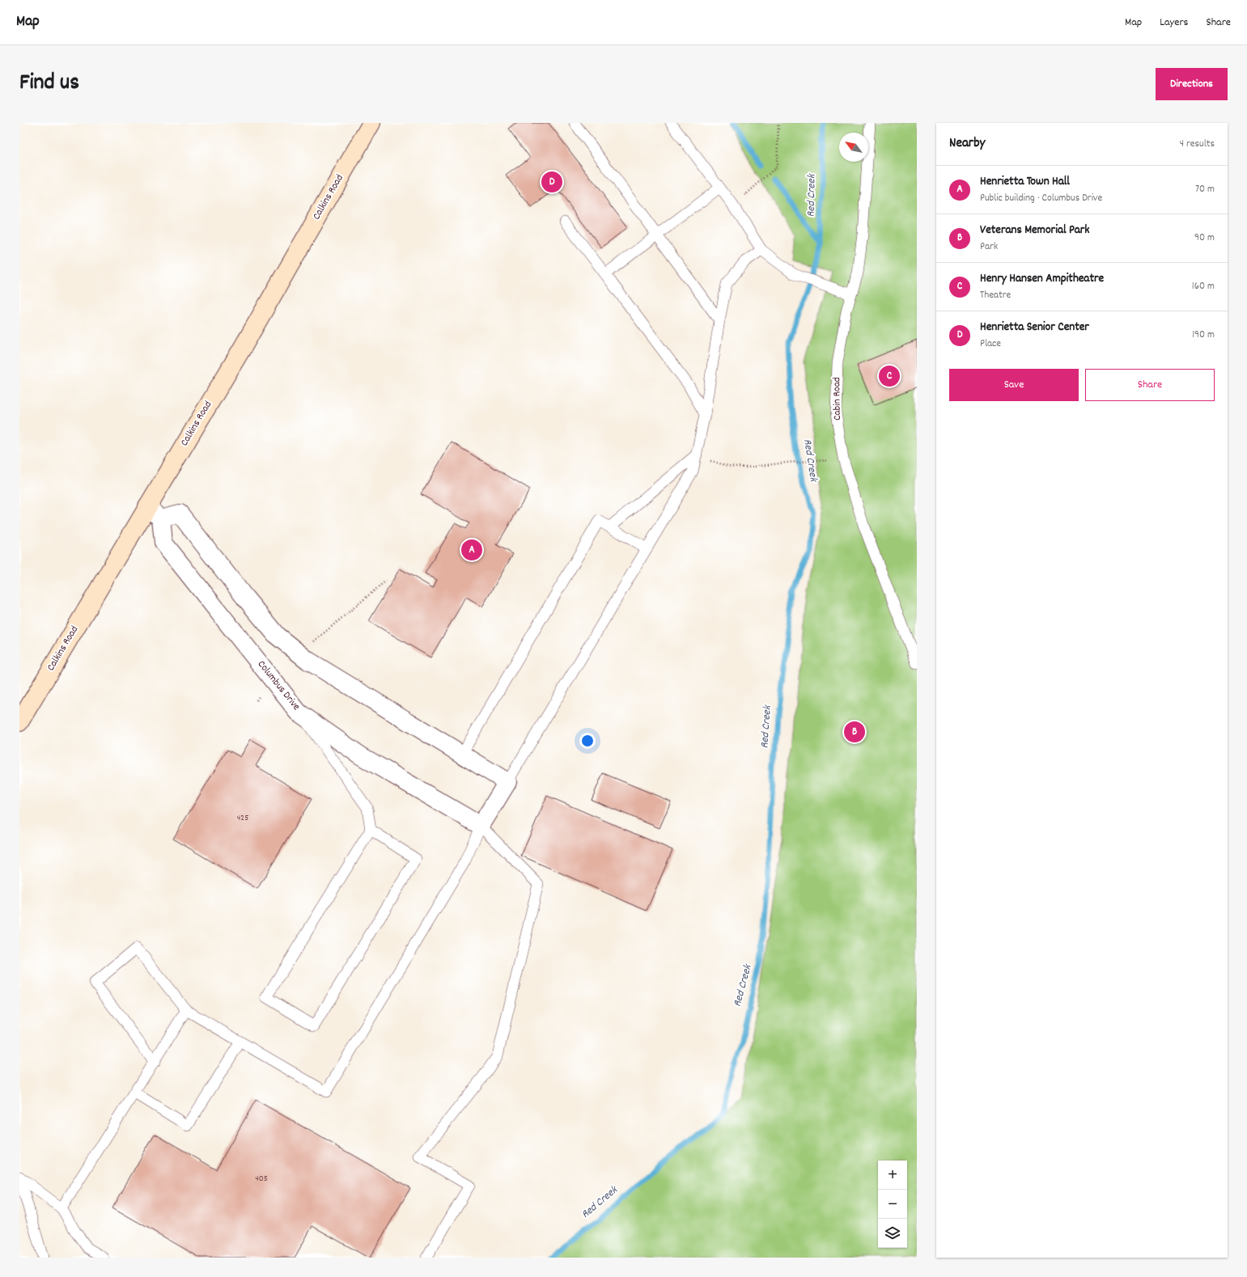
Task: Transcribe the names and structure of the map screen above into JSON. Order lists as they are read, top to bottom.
{
  "streets": {
    "main road": ["Calkins Road"],
    "street": ["Columbus Drive"],
    "lane": ["Cabin Road"]
  },
  "water": ["Red Creek"],
  "house_numbers": ["425", "405"],
  "north": "top left",
  "page": {
    "header": "Map",
    "nav": ["Map", "Layers", "Share"],
    "title": "Find us",
    "buttons": [
      "Directions",
      ["Save", "Share"]
    ],
    "heading": ["Nearby", "4 results"],
    "list": [
      {
        "mark": "A",
        "name": "Henrietta Town Hall",
        "note": "Public building · Columbus Drive",
        "value": "70 m"
      },
      {
        "mark": "B",
        "name": "Veterans Memorial Park",
        "note": "Park",
        "value": "90 m"
      },
      {
        "mark": "C",
        "name": "Henry Hansen Ampitheatre",
        "note": "Theatre",
        "value": "160 m"
      },
      {
        "mark": "D",
        "name": "Henrietta Senior Center",
        "note": "Place",
        "value": "190 m"
      }
    ],
    "pins": [
      "D",
      "C",
      "A",
      "B"
    ],
    "map_buttons": ["+", "−"]
  }
}
